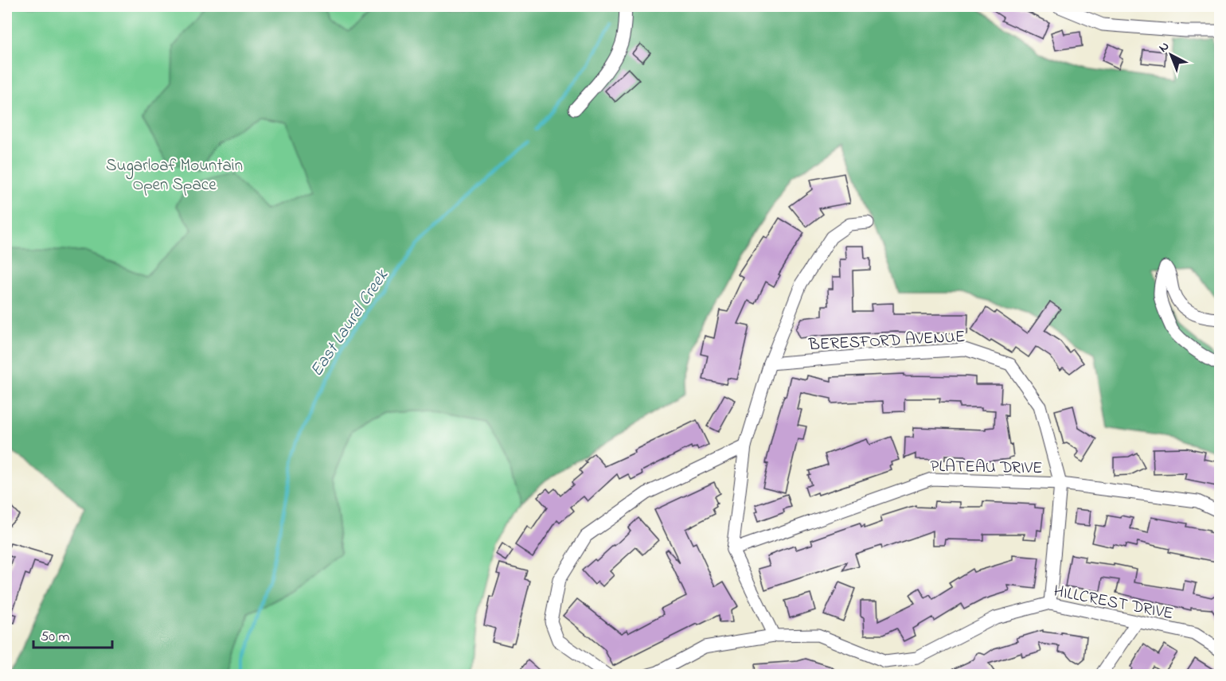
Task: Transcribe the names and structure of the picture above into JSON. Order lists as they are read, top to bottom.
{
  "streets": {
    "street": ["BERESFORD AVENUE", "PLATEAU DRIVE", "HILLCREST DRIVE"]
  },
  "crossings": [
    ["BERESFORD AVENUE", "PLATEAU DRIVE"],
    ["BERESFORD AVENUE", "HILLCREST DRIVE"]
  ],
  "water": ["East Laurel Creek"],
  "parks": ["Sugarloaf Mountain Open Space"],
  "scale_bar": "50 m",
  "north": "top left"
}
